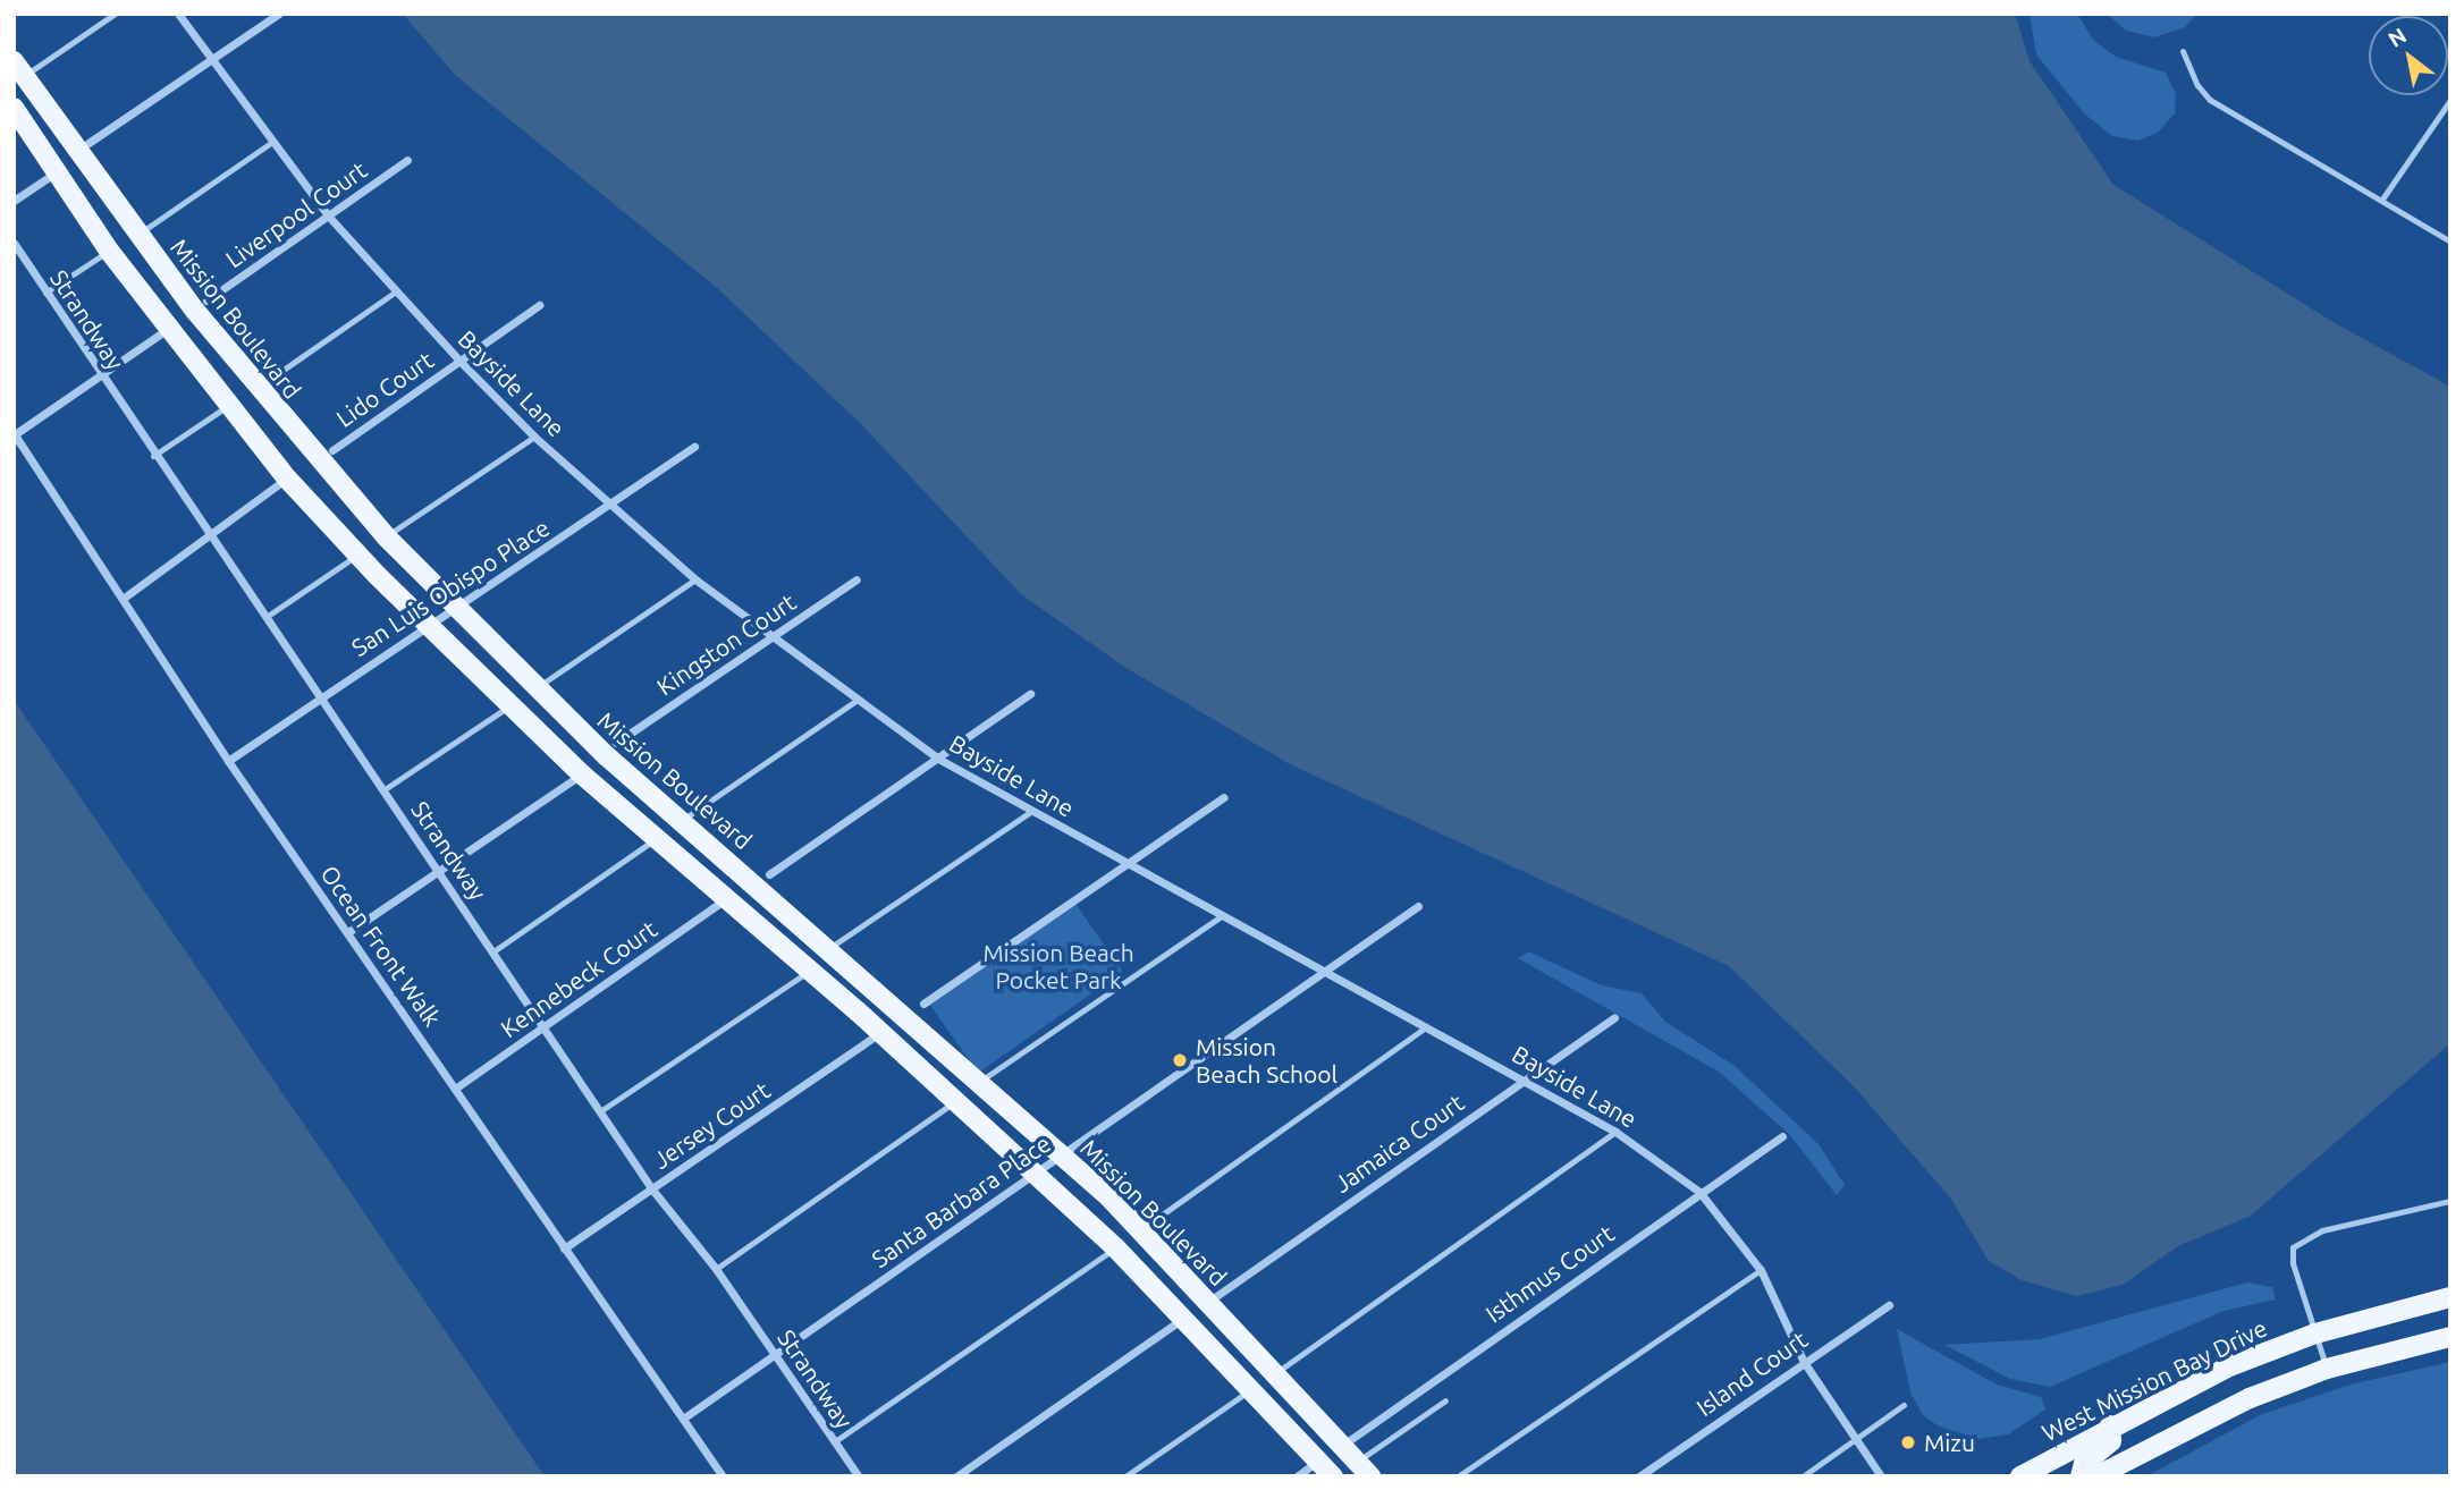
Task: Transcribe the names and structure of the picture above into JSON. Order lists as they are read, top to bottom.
{
  "streets": {
    "main road": ["Mission Boulevard", "West Mission Bay Drive"],
    "street": [
      "Liverpool Court",
      "Strandway",
      "Bayside Lane",
      "Lido Court",
      "San Luis Obispo Place",
      "Kingston Court",
      "Ocean Front Walk",
      "Kennebeck Court",
      "Jersey Court",
      "Jamaica Court",
      "Santa Barbara Place",
      "Isthmus Court",
      "Island Court"
    ]
  },
  "crossings": [
    ["Liverpool Court", "Bayside Lane"],
    ["Mission Boulevard", "San Luis Obispo Place"],
    ["Mission Boulevard", "Jamaica Court"],
    ["Mission Boulevard", "Santa Barbara Place"],
    ["Mission Boulevard", "Isthmus Court"],
    ["Strandway", "San Luis Obispo Place"],
    ["Strandway", "Kennebeck Court"],
    ["Strandway", "Jersey Court"],
    ["Strandway", "Santa Barbara Place"],
    ["Bayside Lane", "Lido Court"],
    ["Bayside Lane", "San Luis Obispo Place"],
    ["Bayside Lane", "Kingston Court"],
    ["Bayside Lane", "Jamaica Court"],
    ["Bayside Lane", "Santa Barbara Place"],
    ["Bayside Lane", "Isthmus Court"],
    ["Bayside Lane", "Island Court"],
    ["San Luis Obispo Place", "Ocean Front Walk"],
    ["Ocean Front Walk", "Kennebeck Court"],
    ["Ocean Front Walk", "Jersey Court"],
    ["Ocean Front Walk", "Santa Barbara Place"]
  ],
  "parks": ["Mission Beach Pocket Park"],
  "places": ["Mission Beach School", "Mizu"],
  "north": "top left"
}
